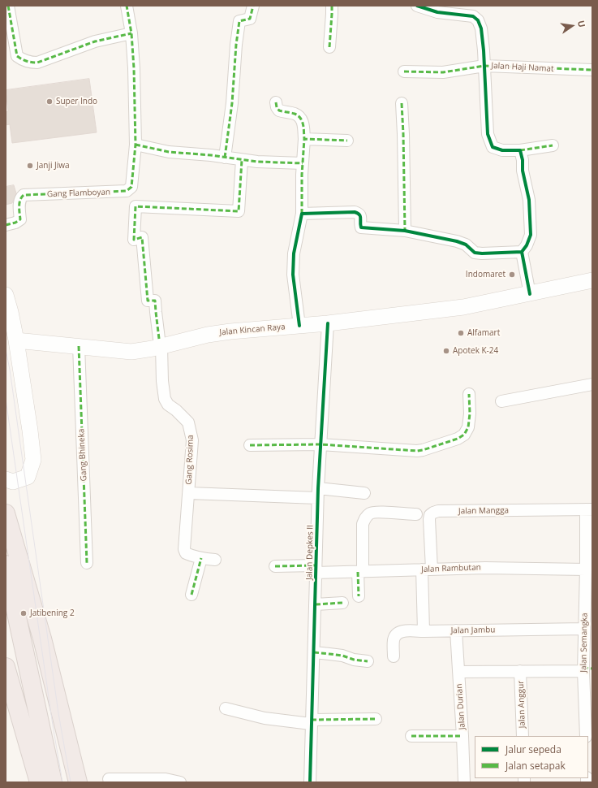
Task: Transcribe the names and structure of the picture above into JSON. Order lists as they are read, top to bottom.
{
  "streets": {
    "main road": ["Jalan Kincan Raya"],
    "street": [
      "Jalan Haji Namat",
      "Gang Flamboyan",
      "Gang Bhineka",
      "Gang Rosima",
      "Jalan Mangga",
      "Jalan Depkes II",
      "Jalan Rambutan",
      "Jalan Jambu",
      "Jalan Semangka",
      "Jalan Anggur",
      "Jalan Durian"
    ]
  },
  "crossings": [
    ["Jalan Kincan Raya", "Gang Bhineka"],
    ["Jalan Kincan Raya", "Gang Rosima"],
    ["Jalan Kincan Raya", "Jalan Depkes II"],
    ["Jalan Mangga", "Jalan Rambutan"],
    ["Jalan Mangga", "Jalan Semangka"],
    ["Jalan Depkes II", "Jalan Rambutan"],
    ["Jalan Rambutan", "Jalan Semangka"],
    ["Jalan Jambu", "Jalan Semangka"],
    ["Jalan Jambu", "Jalan Durian"]
  ],
  "places": [
    "Super Indo",
    "Janji Jiwa",
    "Indomaret",
    "Alfamart",
    "Apotek K-24",
    "Jatibening 2"
  ],
  "legend": ["Jalur sepeda", "Jalan setapak"],
  "north": "right"
}
